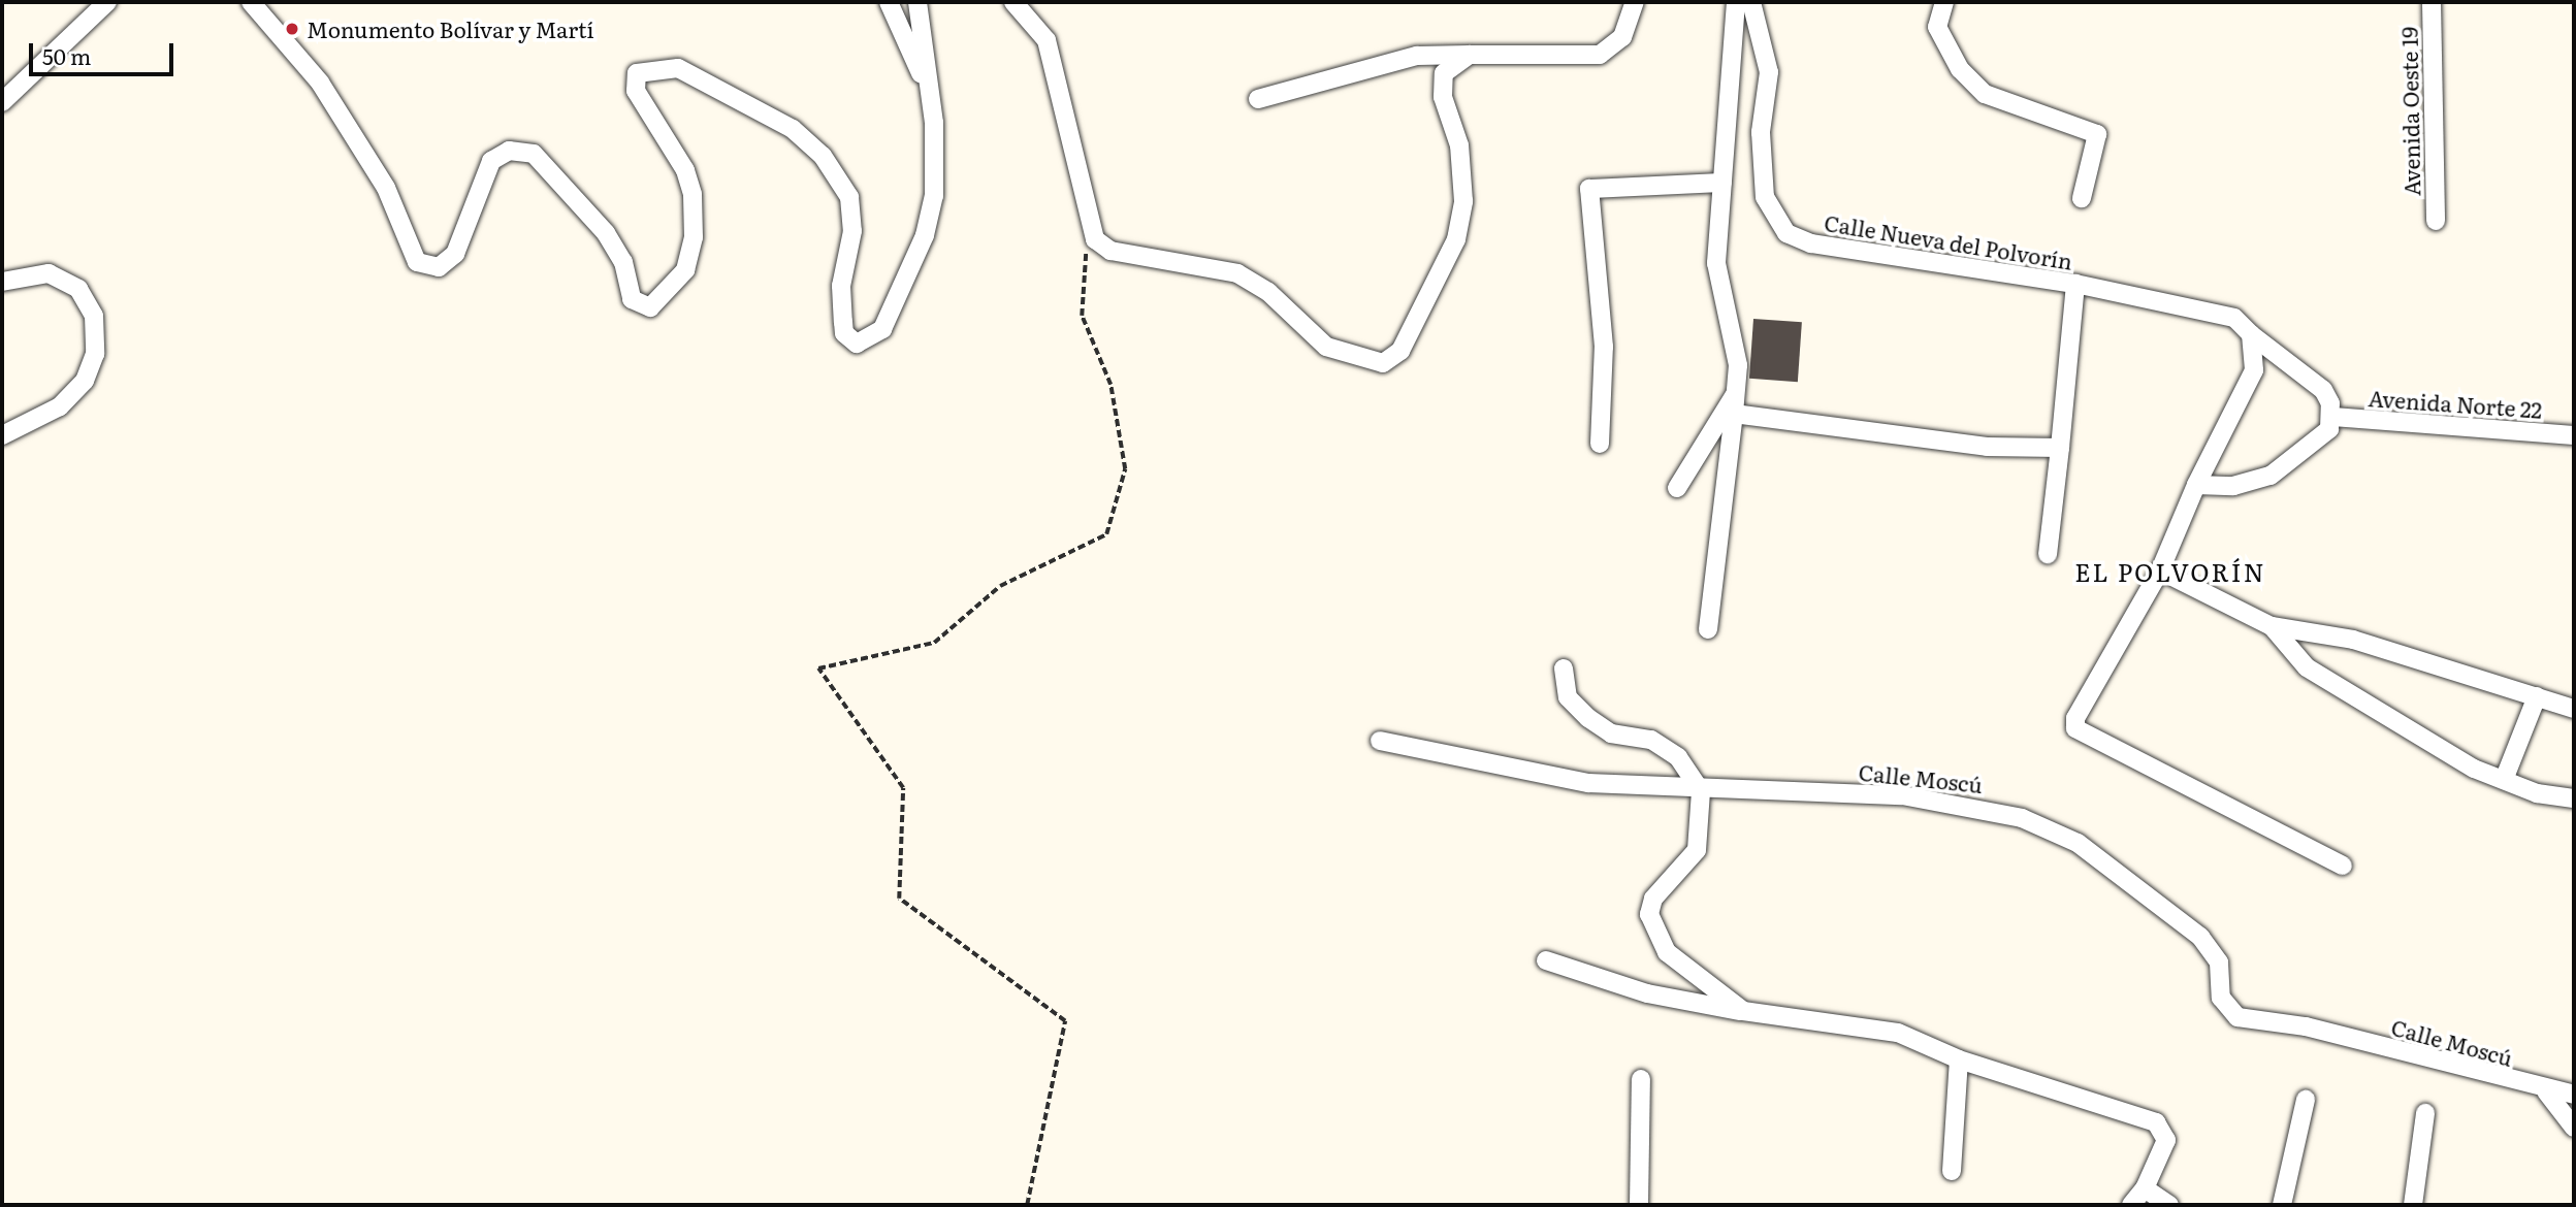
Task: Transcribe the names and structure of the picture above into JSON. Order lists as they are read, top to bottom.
{
  "streets": {
    "street": [
      "Avenida Oeste 19",
      "Calle Nueva del Polvorín",
      "Avenida Norte 22",
      "Calle Moscú"
    ]
  },
  "crossings": [
    ["Calle Nueva del Polvorín", "Avenida Norte 22"]
  ],
  "districts": ["EL POLVORÍN"],
  "places": ["Monumento Bolívar y Martí"],
  "scale_bar": "50 m"
}
